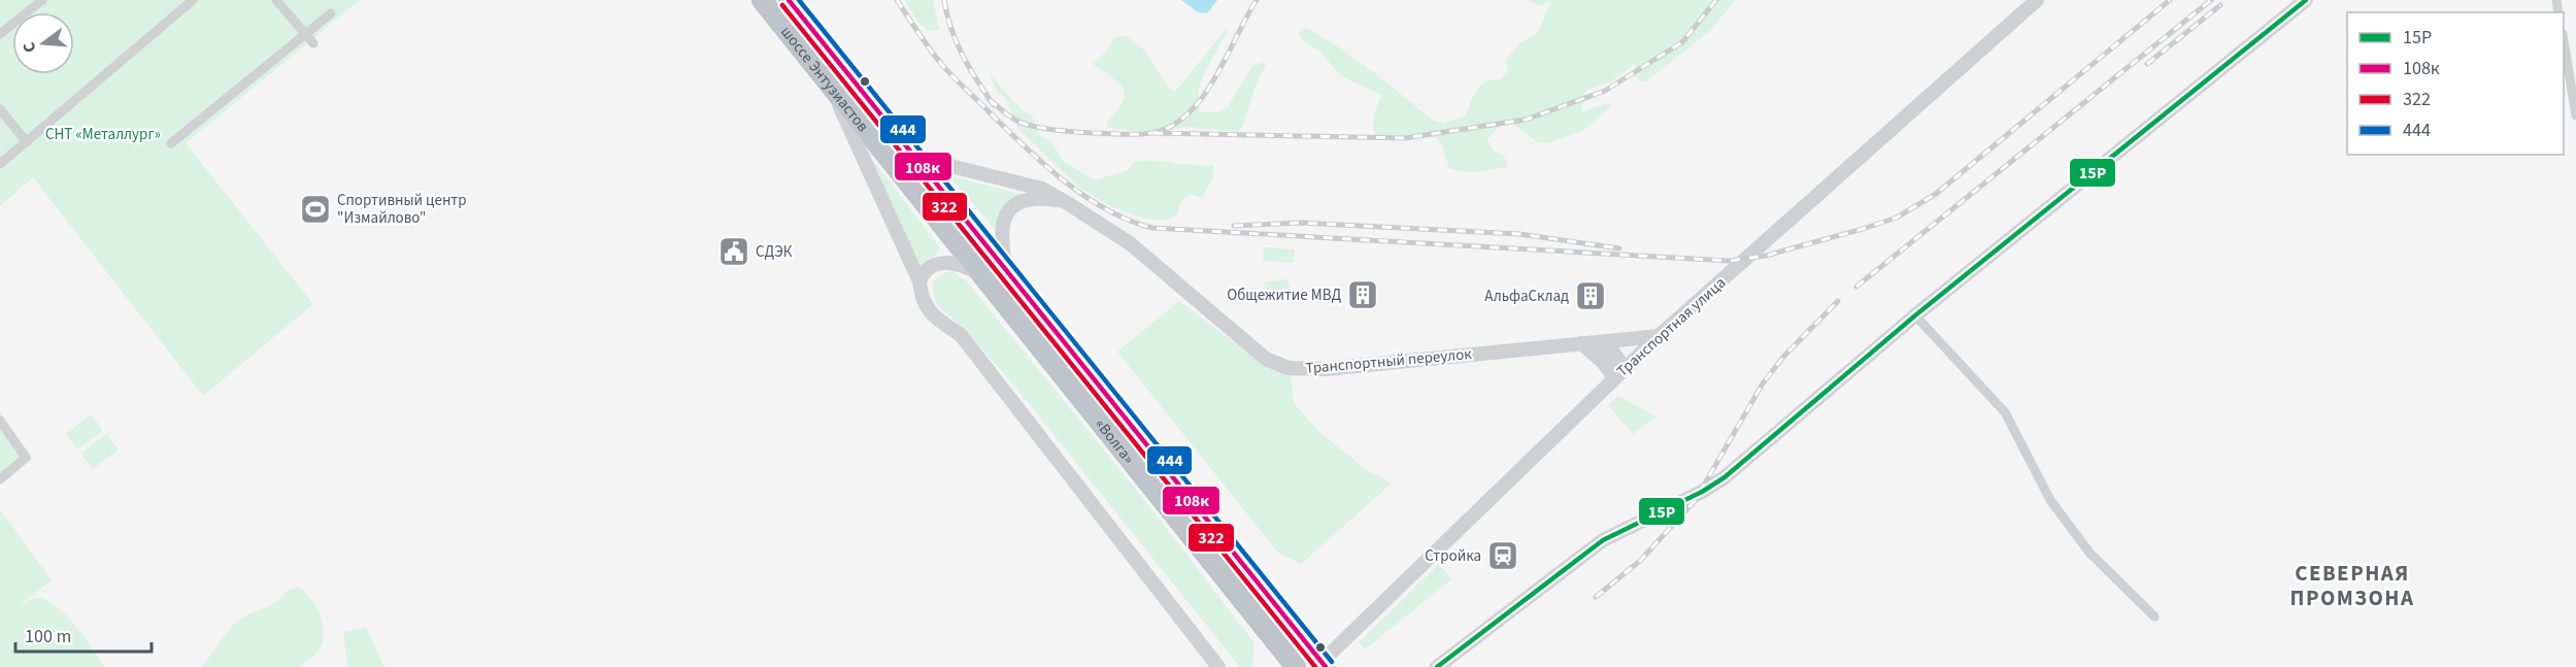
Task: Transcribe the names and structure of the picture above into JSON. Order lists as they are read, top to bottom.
{
  "streets": {
    "highway": ["шоссе Энтузиастов", "«Волга»"],
    "street": ["Транспортная улица", "Транспортный переулок"]
  },
  "crossings": [
    ["шоссе Энтузиастов", "Транспортный переулок"],
    ["шоссе Энтузиастов", "«Волга»"],
    ["Транспортная улица", "Транспортный переулок"]
  ],
  "districts": ["СЕВЕРНАЯ ПРОМЗОНА"],
  "parks": ["СНТ «Металлург»"],
  "places": {
    "sports": ["Спортивный центр \"Измайлово\""],
    "public building": ["СДЭК"],
    "building": ["Общежитие МВД", "АльфаСклад"],
    "station": ["Стройка"]
  },
  "lines": [
    "transit line 15Р",
    "transit line 108к",
    "transit line 444",
    "transit line 322"
  ],
  "legend": [
    "15Р",
    "108к",
    "322",
    "444"
  ],
  "scale_bar": "100 m",
  "north": "left"
}
